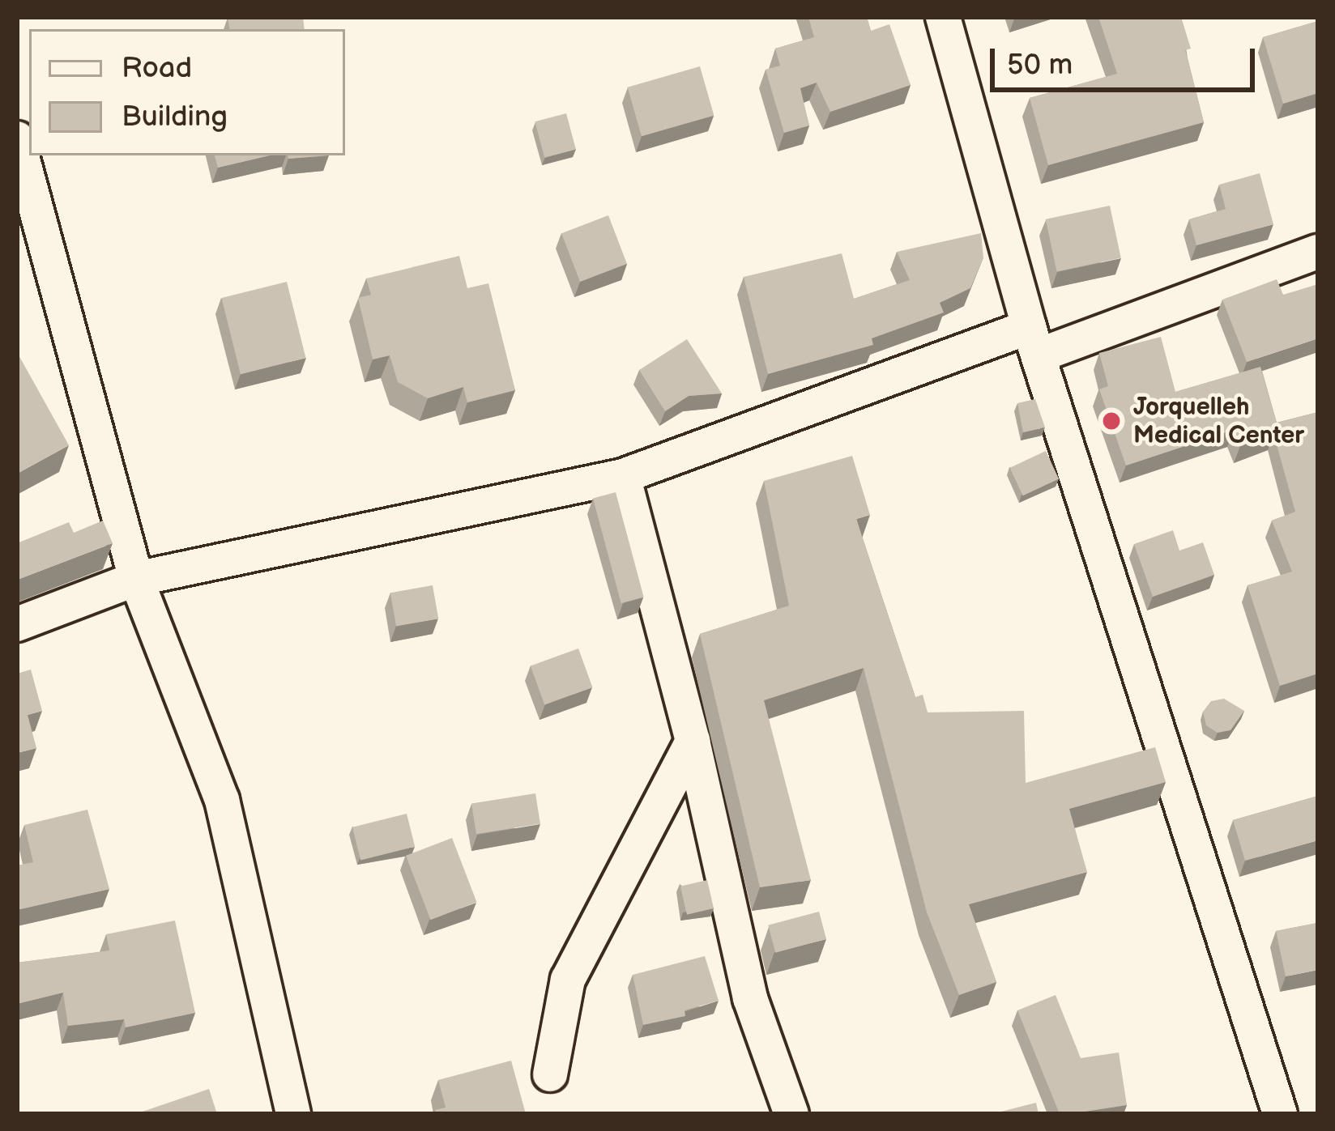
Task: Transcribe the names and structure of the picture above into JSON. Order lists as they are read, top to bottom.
{
  "places": ["Jorquelleh Medical Center"],
  "legend": ["Road", "Building"],
  "scale_bar": "50 m"
}
